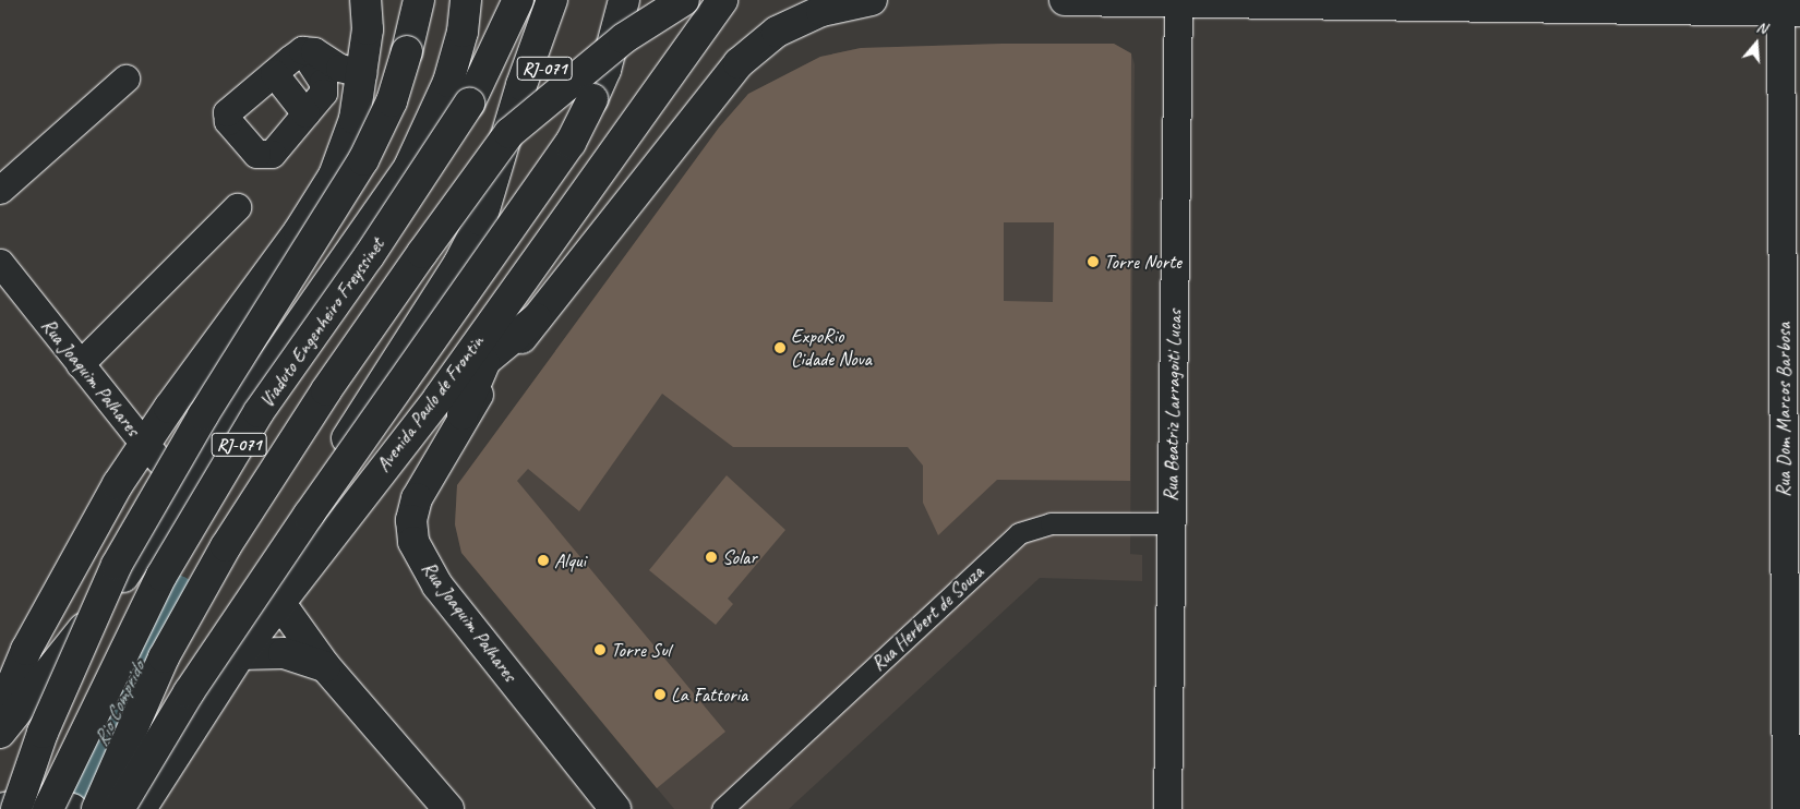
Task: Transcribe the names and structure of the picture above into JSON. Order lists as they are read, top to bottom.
{
  "streets": {
    "main road": [
      "RJ-071",
      "Viaduto Engenheiro Freyssinet",
      "Rua Joaquim Palhares",
      "Avenida Paulo de Frontin"
    ],
    "street": ["Rua Beatriz Larragoiti Lucas", "Rua Dom Marcos Barbosa", "Rua Herbert de Souza"]
  },
  "crossings": [
    ["Rua Joaquim Palhares", "Avenida Paulo de Frontin"],
    ["Rua Beatriz Larragoiti Lucas", "Rua Herbert de Souza"]
  ],
  "water": ["Rio Comprido"],
  "places": [
    "Torre Norte",
    "ExpoRio Cidade Nova",
    "Solar",
    "Alqui",
    "Torre Sul",
    "La Fattoria"
  ],
  "north": "top"
}
